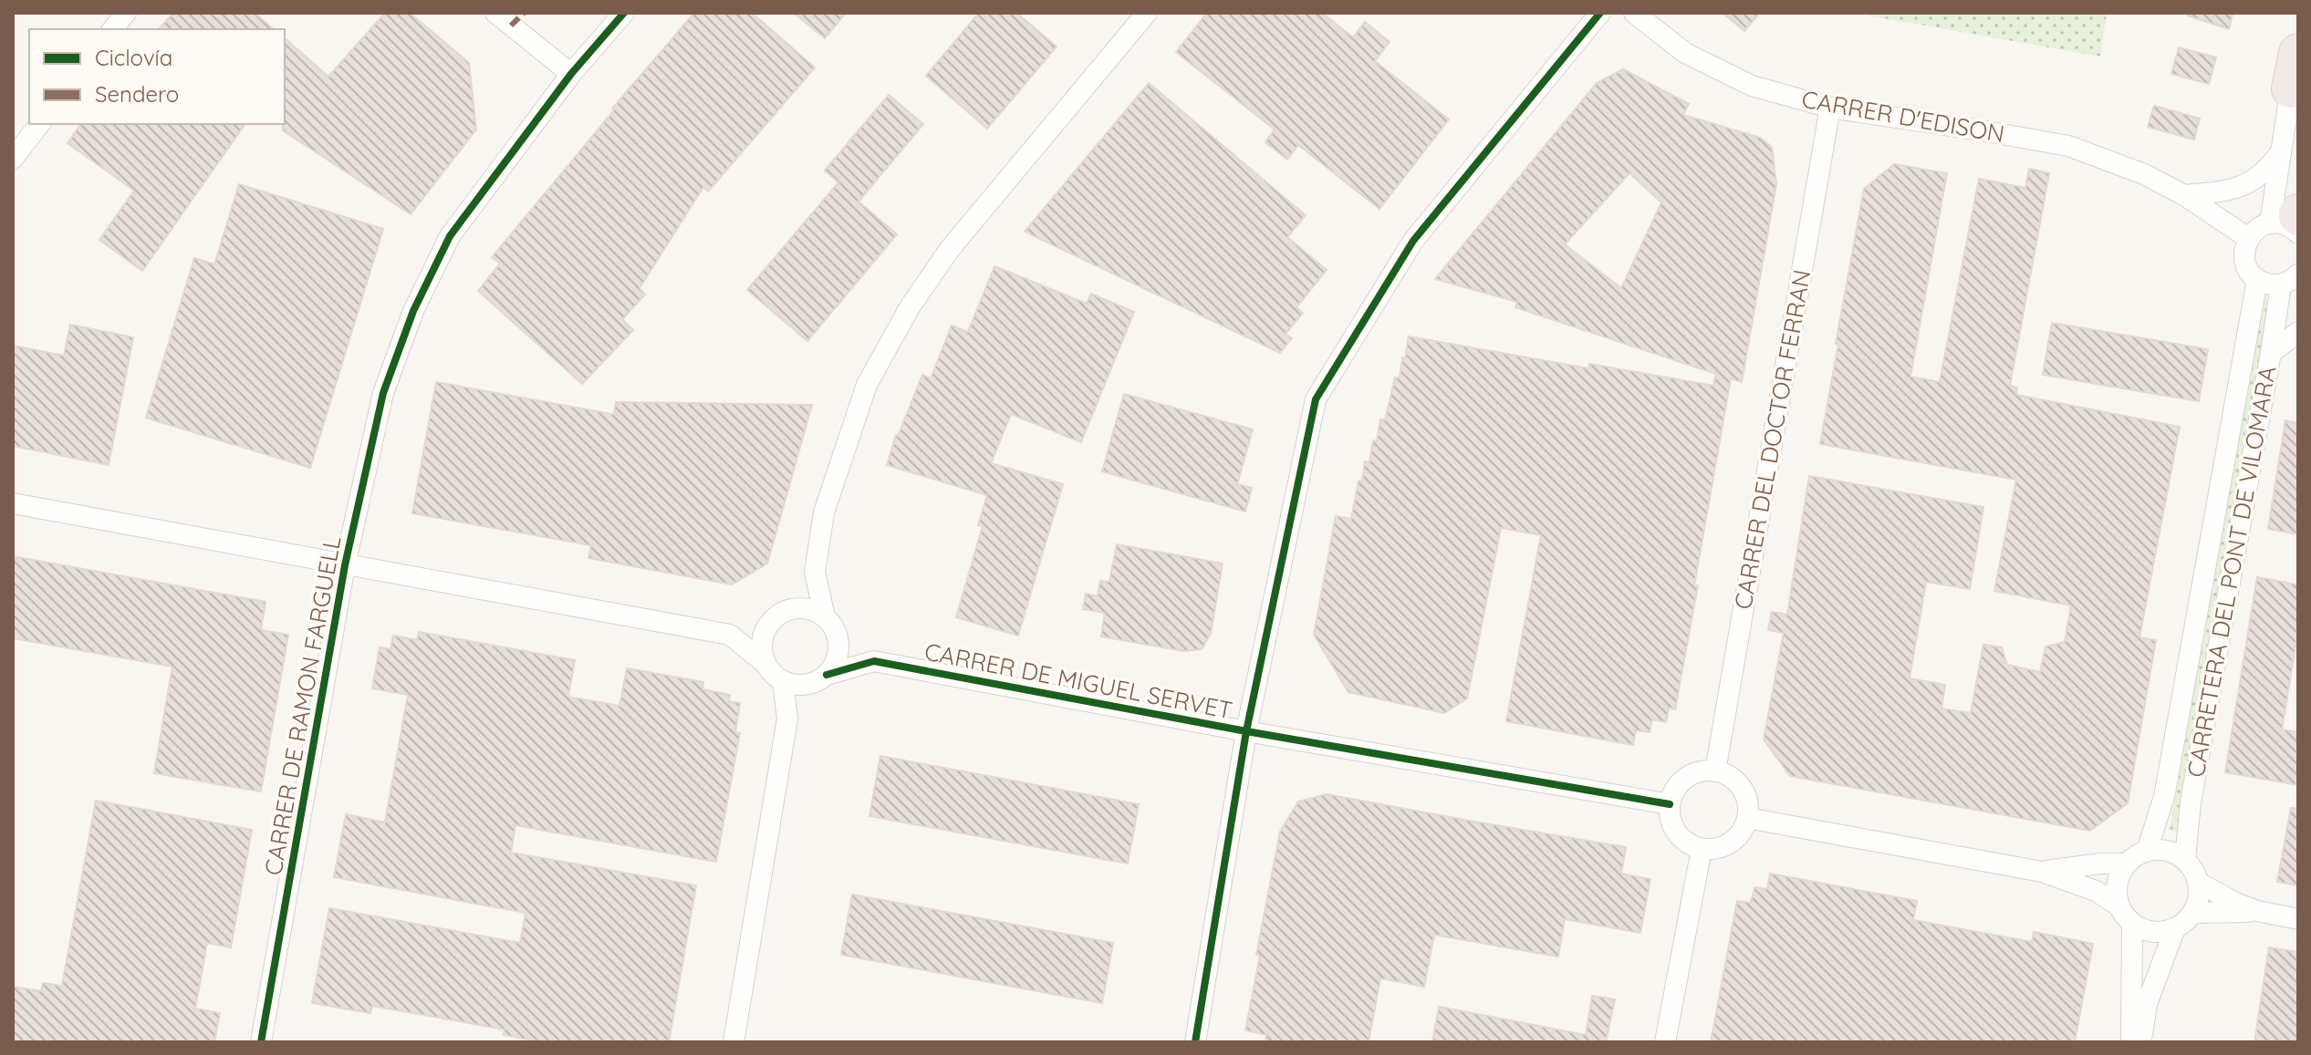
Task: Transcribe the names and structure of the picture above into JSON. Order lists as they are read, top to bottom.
{
  "streets": {
    "street": [
      "CARRER D'EDISON",
      "CARRER DEL DOCTOR FERRAN",
      "CARRETERA DEL PONT DE VILOMARA",
      "CARRER DE MIGUEL SERVET",
      "CARRER DE RAMON FARGUELL"
    ]
  },
  "crossings": [
    ["CARRER D'EDISON", "CARRER DEL DOCTOR FERRAN"],
    ["CARRER DEL DOCTOR FERRAN", "CARRER DE MIGUEL SERVET"]
  ],
  "legend": ["Ciclovía", "Sendero"]
}
